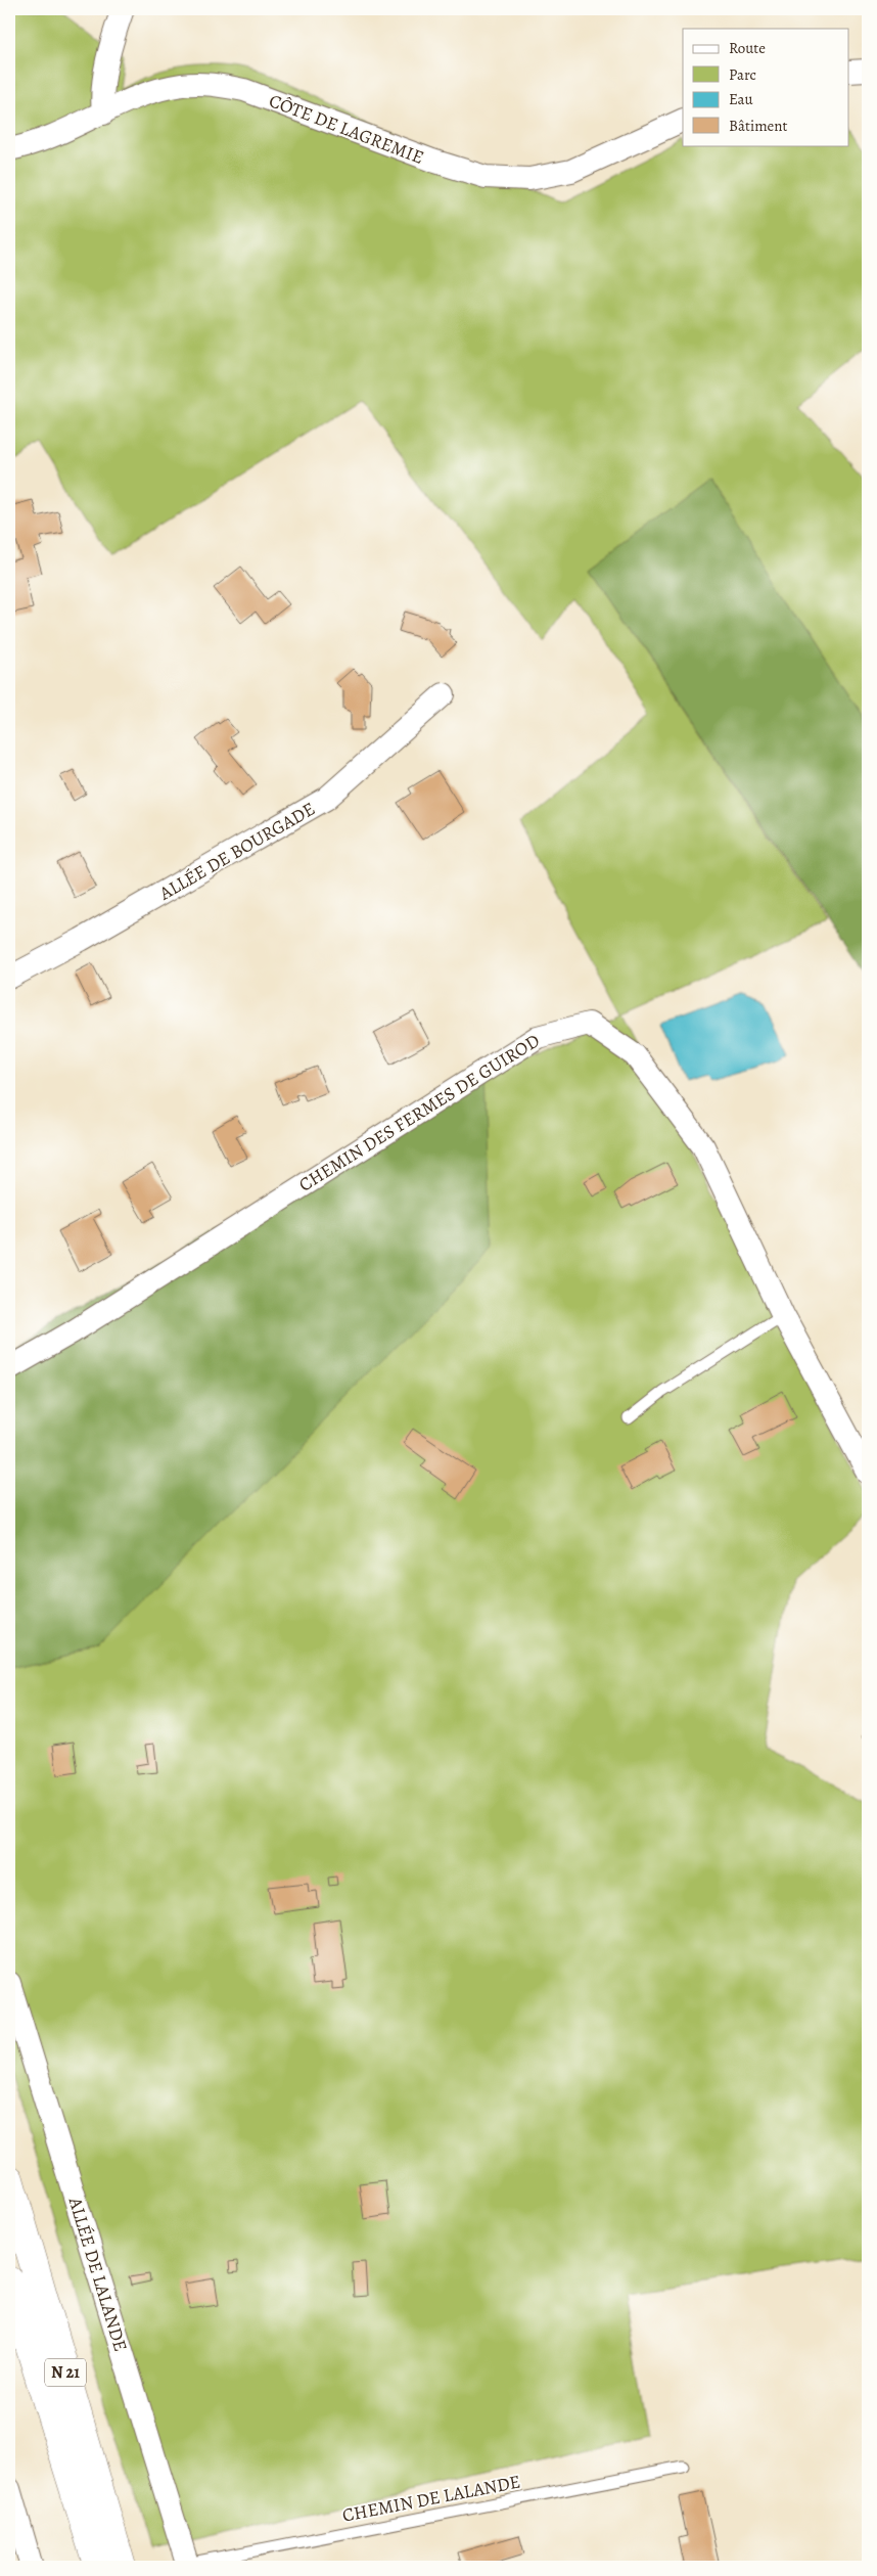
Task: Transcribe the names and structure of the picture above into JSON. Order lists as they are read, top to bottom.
{
  "streets": {
    "highway": ["N 21"],
    "street": [
      "CÔTE DE LAGREMIE",
      "ALLÉE DE BOURGADE",
      "CHEMIN DES FERMES DE GUIROD",
      "ALLÉE DE LALANDE"
    ],
    "lane": ["CHEMIN DE LALANDE"]
  },
  "crossings": [
    ["ALLÉE DE LALANDE", "CHEMIN DE LALANDE"]
  ],
  "legend": [
    "Route",
    "Parc",
    "Eau",
    "Bâtiment"
  ]
}
